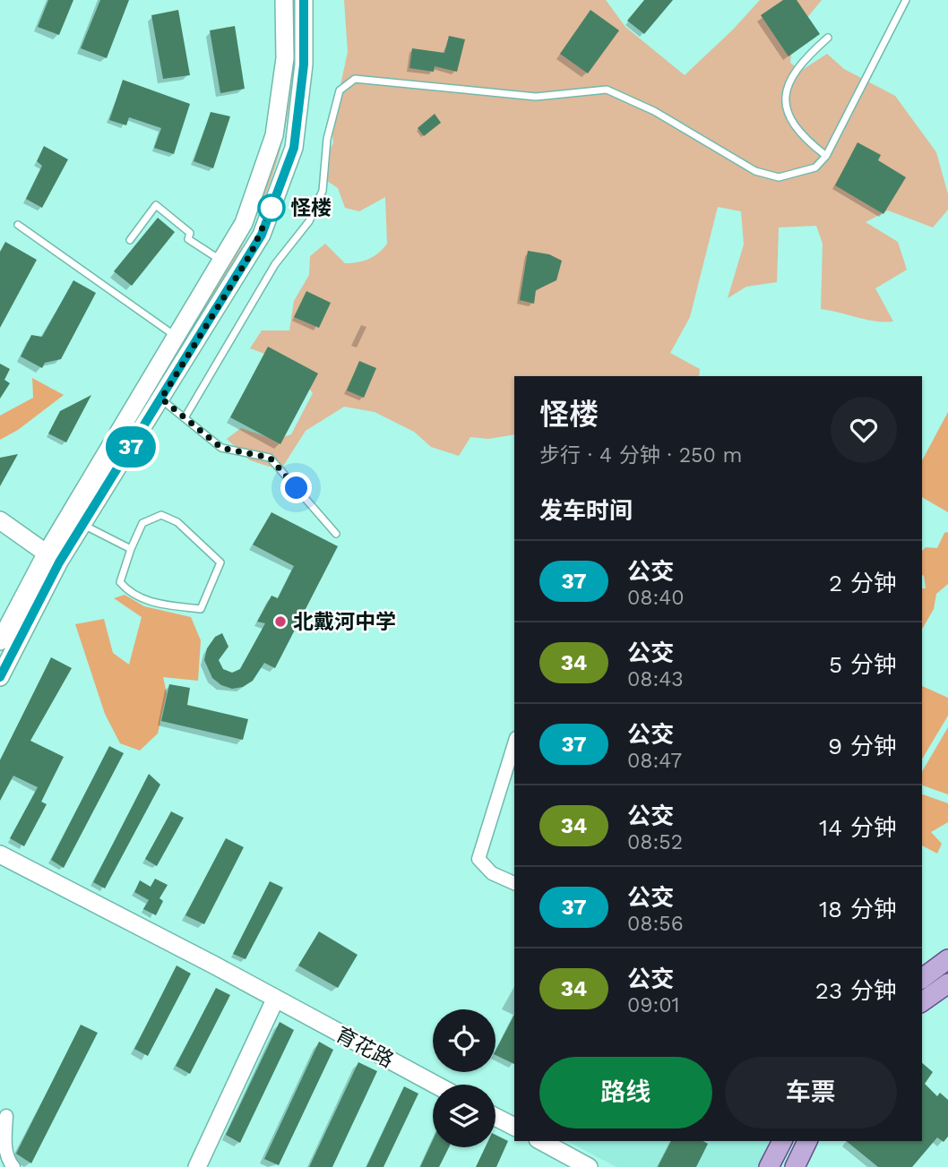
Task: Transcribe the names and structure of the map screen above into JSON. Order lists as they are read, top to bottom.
{
  "streets": {
    "main road": ["育花路"]
  },
  "places": ["怪楼", "北戴河中学"],
  "lines": ["bus line 37"],
  "page": {
    "on_map": "37",
    "heading": [
      ["怪楼", "步行 · 4 分钟 · 250 m"],
      "发车时间"
    ],
    "list": [
      {
        "mark": "37",
        "name": "公交",
        "note": "08:40",
        "value": "2 分钟"
      },
      {
        "mark": "34",
        "name": "公交",
        "note": "08:43",
        "value": "5 分钟"
      },
      {
        "mark": "37",
        "name": "公交",
        "note": "08:47",
        "value": "9 分钟"
      },
      {
        "mark": "34",
        "name": "公交",
        "note": "08:52",
        "value": "14 分钟"
      },
      {
        "mark": "37",
        "name": "公交",
        "note": "08:56",
        "value": "18 分钟"
      },
      {
        "mark": "34",
        "name": "公交",
        "note": "09:01",
        "value": "23 分钟"
      }
    ],
    "buttons": ["路线", "车票"]
  }
}
